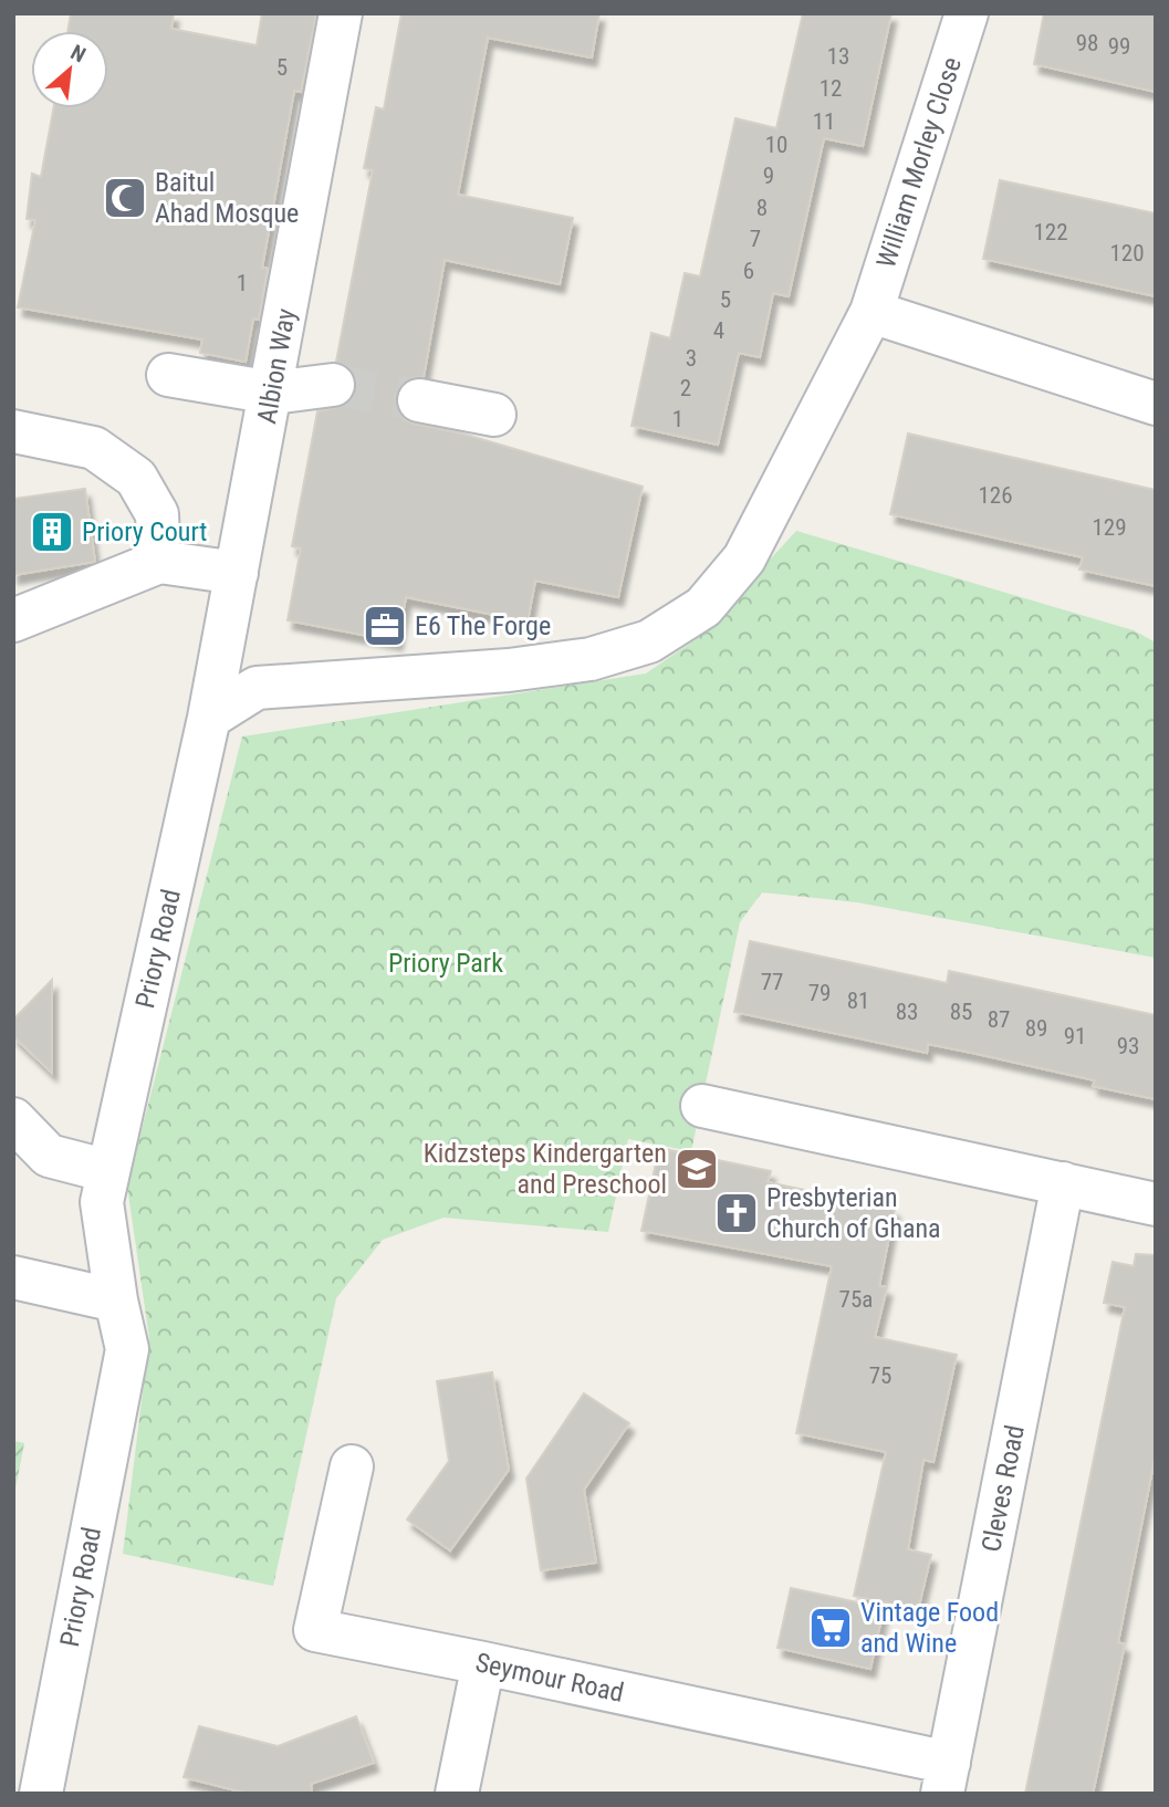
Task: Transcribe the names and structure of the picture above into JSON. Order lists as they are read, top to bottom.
{
  "streets": {
    "street": [
      "William Morley Close",
      "Albion Way",
      "Priory Road",
      "Cleves Road",
      "Seymour Road"
    ]
  },
  "crossings": [
    ["William Morley Close", "Albion Way"],
    ["William Morley Close", "Priory Road"],
    ["Albion Way", "Priory Road"],
    ["Cleves Road", "Seymour Road"]
  ],
  "parks": ["Priory Park"],
  "places": {
    "mosque": ["Baitul Ahad Mosque"],
    "building": ["Priory Court"],
    "office": ["E6 The Forge"],
    "school or university": ["Kidzsteps Kindergarten and Preschool"],
    "church": ["Presbyterian Church of Ghana"],
    "supermarket": ["Vintage Food and Wine"]
  },
  "house_numbers": [
    "98",
    "99",
    "13",
    "5",
    "12",
    "11",
    "10",
    "9",
    "8",
    "122",
    "7",
    "120",
    "6",
    "1",
    "5",
    "4",
    "3",
    "2",
    "1",
    "126",
    "129",
    "77",
    "79",
    "81",
    "83",
    "85",
    "87",
    "89",
    "91",
    "93",
    "75a",
    "75"
  ],
  "north": "top right"
}
